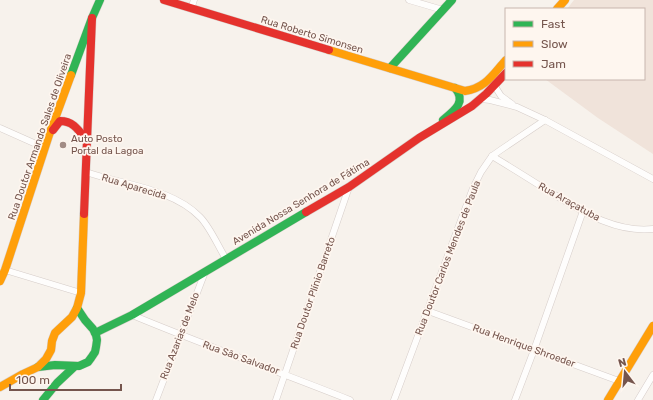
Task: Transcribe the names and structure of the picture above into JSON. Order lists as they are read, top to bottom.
{
  "streets": {
    "main road": ["Rua Roberto Simonsen", "Rua Doutor Armando Sales de Oliveira", "Avenida Nossa Senhora de Fátima"],
    "street": [
      "Rua Aparecida",
      "Rua Araçatuba",
      "Rua Doutor Carlos Mendes de Paula",
      "Rua Doutor Plínio Barreto",
      "Rua Azarias de Melo",
      "Rua Henrique Shroeder",
      "Rua São Salvador"
    ]
  },
  "crossings": [
    ["Rua Aparecida", "Avenida Nossa Senhora de Fátima"],
    ["Avenida Nossa Senhora de Fátima", "Rua Doutor Plínio Barreto"],
    ["Avenida Nossa Senhora de Fátima", "Rua Azarias de Melo"],
    ["Avenida Nossa Senhora de Fátima", "Rua São Salvador"],
    ["Rua Araçatuba", "Rua Doutor Carlos Mendes de Paula"],
    ["Rua Doutor Carlos Mendes de Paula", "Rua Henrique Shroeder"],
    ["Rua Doutor Plínio Barreto", "Rua São Salvador"],
    ["Rua Azarias de Melo", "Rua São Salvador"]
  ],
  "places": ["Auto Posto Portal da Lagoa"],
  "legend": ["Fast", "Slow", "Jam"],
  "scale_bar": "100 m",
  "north": "top"
}
